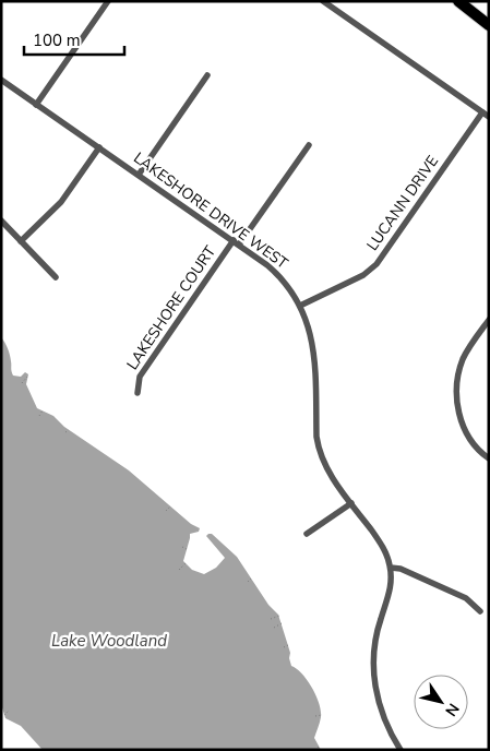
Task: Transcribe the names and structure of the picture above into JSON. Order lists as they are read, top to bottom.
{
  "streets": {
    "street": ["LUCANN DRIVE", "LAKESHORE DRIVE WEST", "LAKESHORE COURT"]
  },
  "crossings": [
    ["LUCANN DRIVE", "LAKESHORE DRIVE WEST"],
    ["LAKESHORE DRIVE WEST", "LAKESHORE COURT"]
  ],
  "water": ["Lake Woodland"],
  "scale_bar": "100 m",
  "north": "bottom right"
}
